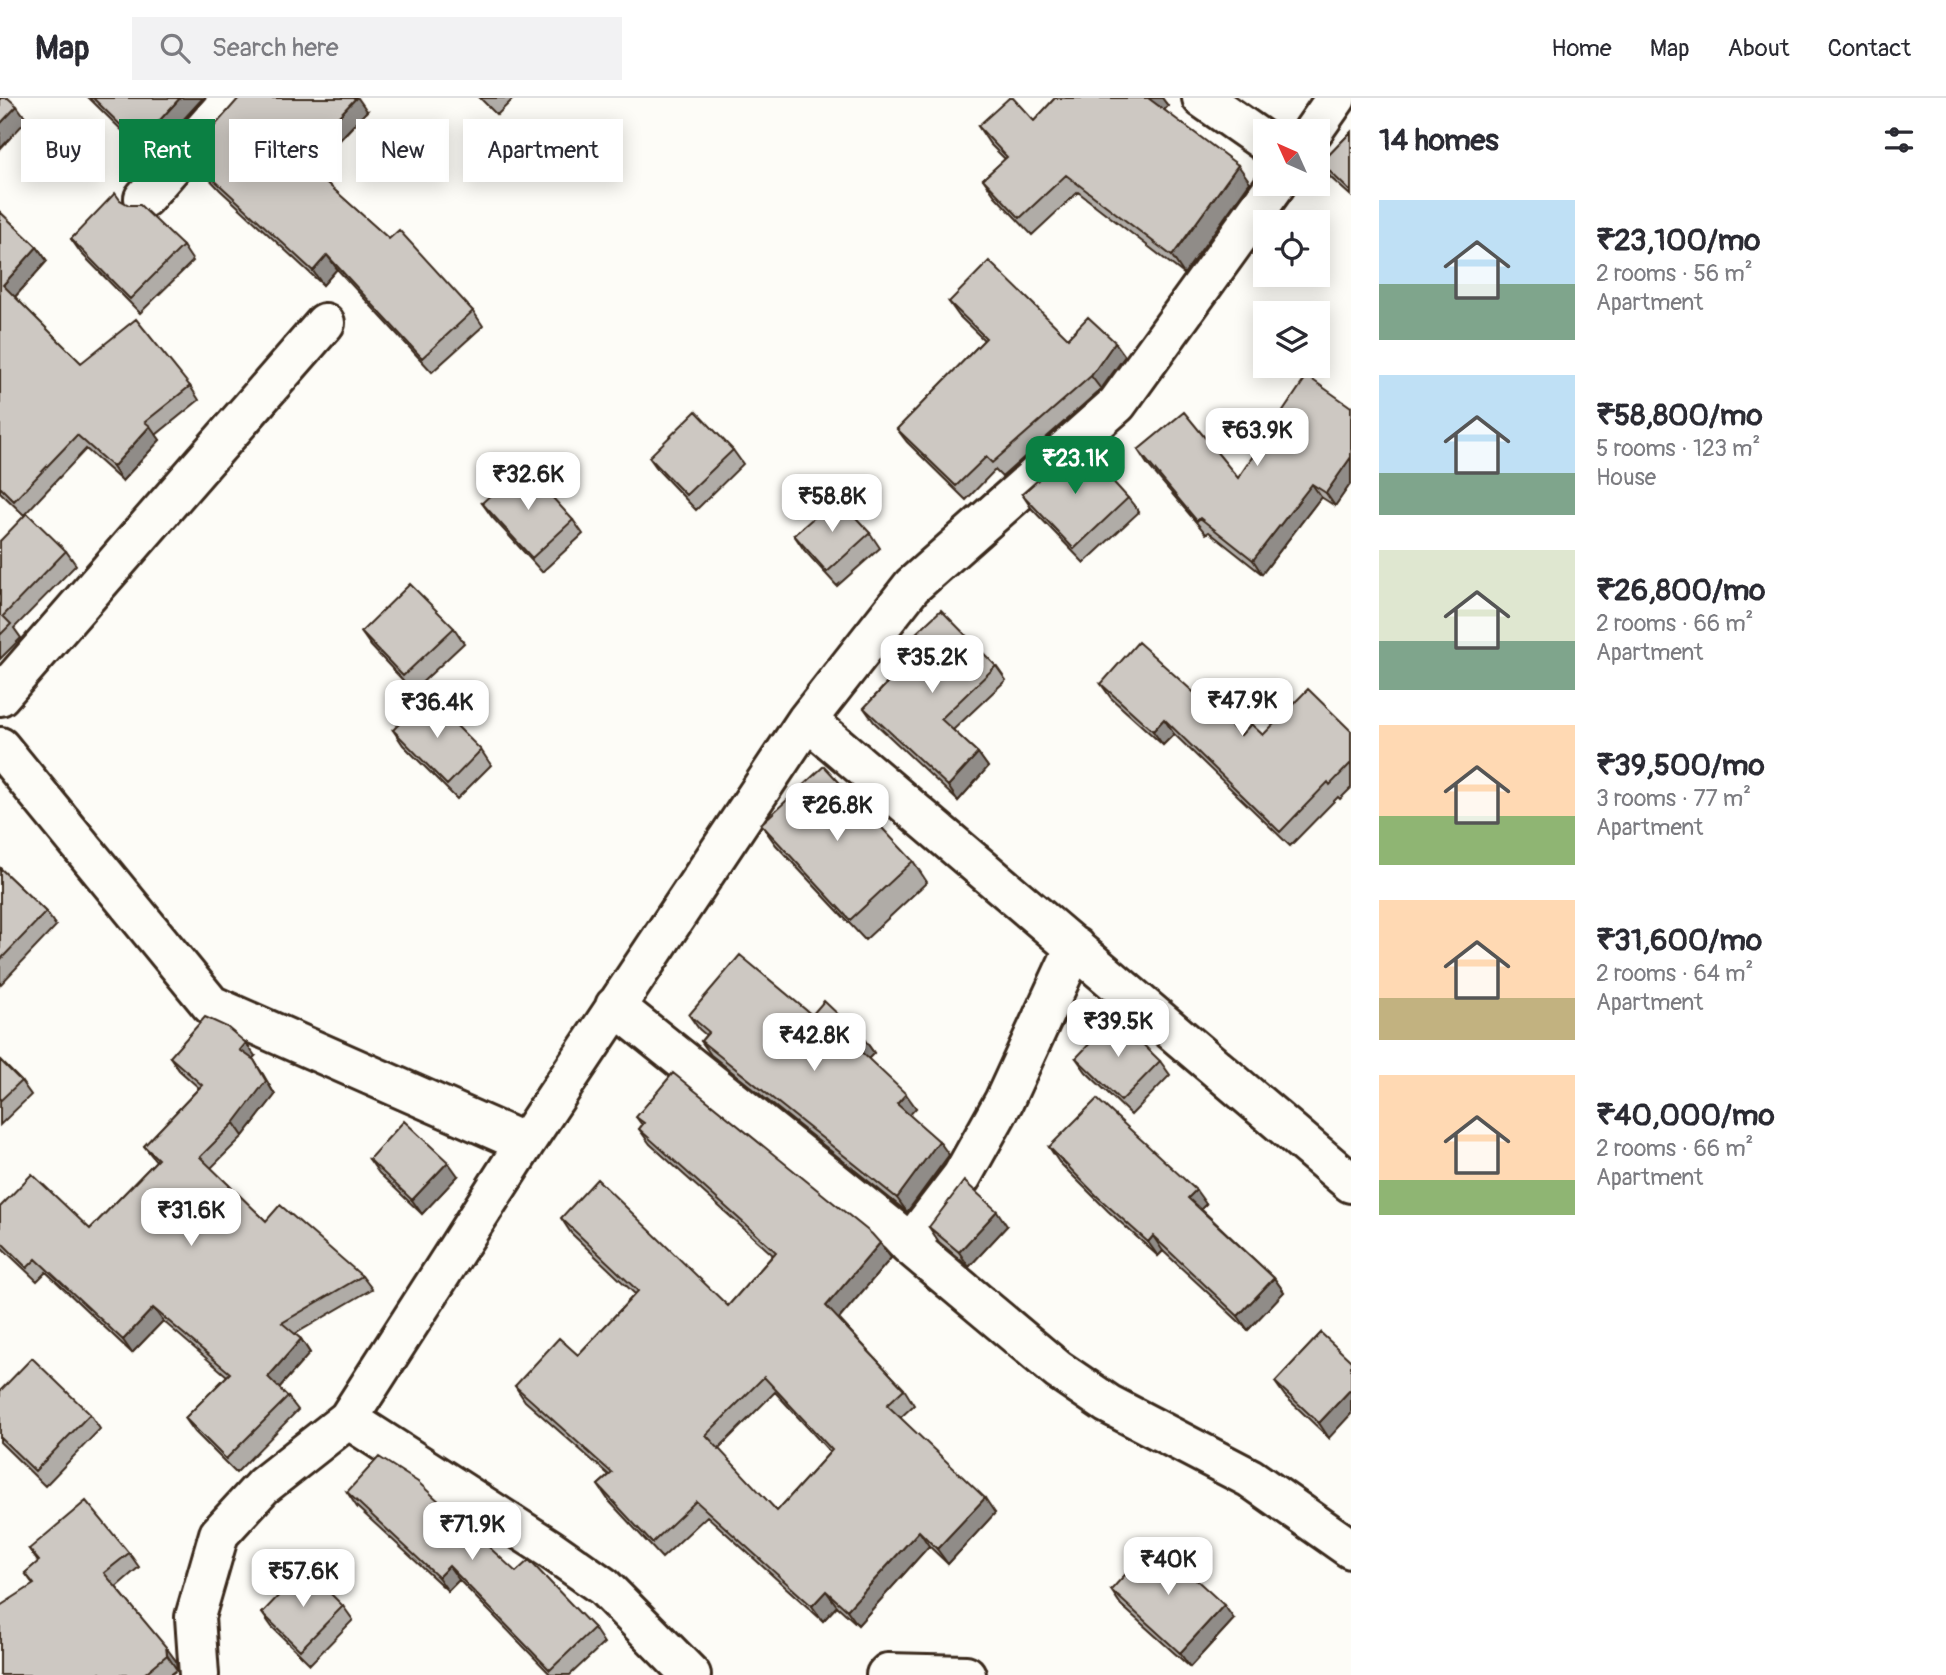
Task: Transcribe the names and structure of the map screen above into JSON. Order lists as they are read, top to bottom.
{
  "north": "top left",
  "page": {
    "header": "Map",
    "search": "Search here",
    "nav": [
      "Home",
      "Map",
      "About",
      "Contact"
    ],
    "heading": "14 homes",
    "chip": [
      "Buy",
      "Rent",
      "Filters",
      "New",
      "Apartment"
    ],
    "list": [
      {
        "name": "₹23,100/mo",
        "note": "2 rooms · 56 m² · Apartment"
      },
      {
        "name": "₹58,800/mo",
        "note": "5 rooms · 123 m² · House"
      },
      {
        "name": "₹26,800/mo",
        "note": "2 rooms · 66 m² · Apartment"
      },
      {
        "name": "₹39,500/mo",
        "note": "3 rooms · 77 m² · Apartment"
      },
      {
        "name": "₹31,600/mo",
        "note": "2 rooms · 64 m² · Apartment"
      },
      {
        "name": "₹40,000/mo",
        "note": "2 rooms · 66 m² · Apartment"
      }
    ],
    "price": [
      "₹63.9K",
      "₹23.1K",
      "₹32.6K",
      "₹58.8K",
      "₹35.2K",
      "₹47.9K",
      "₹36.4K",
      "₹26.8K",
      "₹39.5K",
      "₹42.8K",
      "₹31.6K",
      "₹71.9K",
      "₹40K",
      "₹57.6K"
    ]
  }
}
